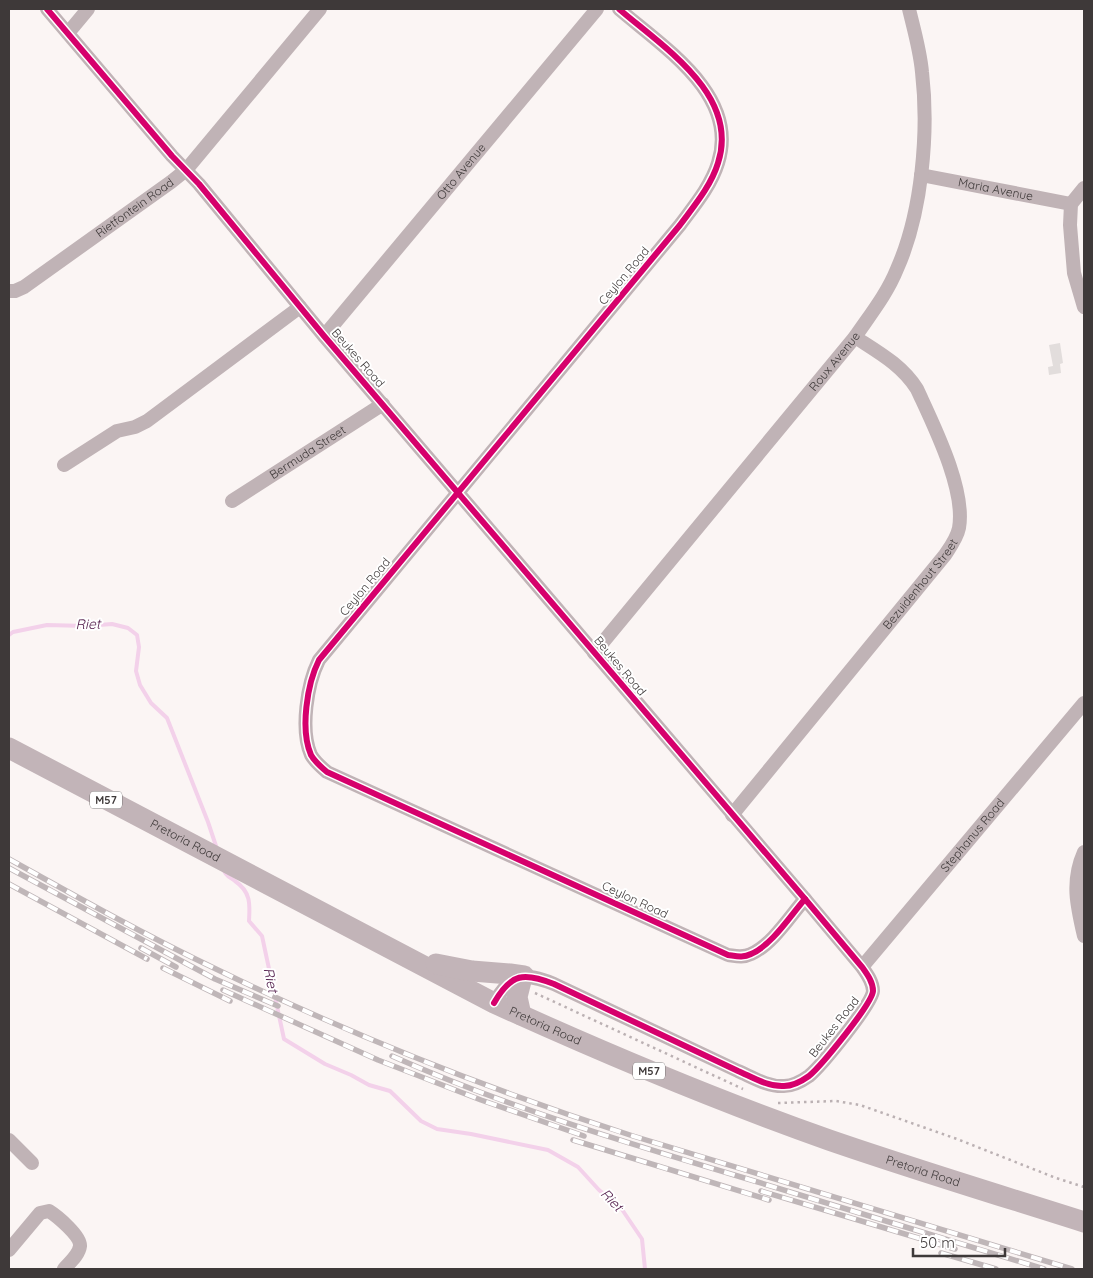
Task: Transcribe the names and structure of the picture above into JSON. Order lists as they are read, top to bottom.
{
  "streets": {
    "main road": ["M57", "Pretoria Road"],
    "street": [
      "Otto Avenue",
      "Maria Avenue",
      "Rietfontein Road",
      "Ceylon Road",
      "Beukes Road",
      "Roux Avenue",
      "Bermuda Street",
      "Bezuidenhout Street",
      "Stephanus Road"
    ]
  },
  "crossings": [
    ["Otto Avenue", "Beukes Road"],
    ["Maria Avenue", "Roux Avenue"],
    ["Rietfontein Road", "Beukes Road"],
    ["Ceylon Road", "Beukes Road"],
    ["Beukes Road", "Roux Avenue"],
    ["Beukes Road", "Bermuda Street"],
    ["Beukes Road", "Bezuidenhout Street"],
    ["Beukes Road", "Stephanus Road"],
    ["Roux Avenue", "Bezuidenhout Street"]
  ],
  "water": ["Riet"],
  "scale_bar": "50 m"
}
